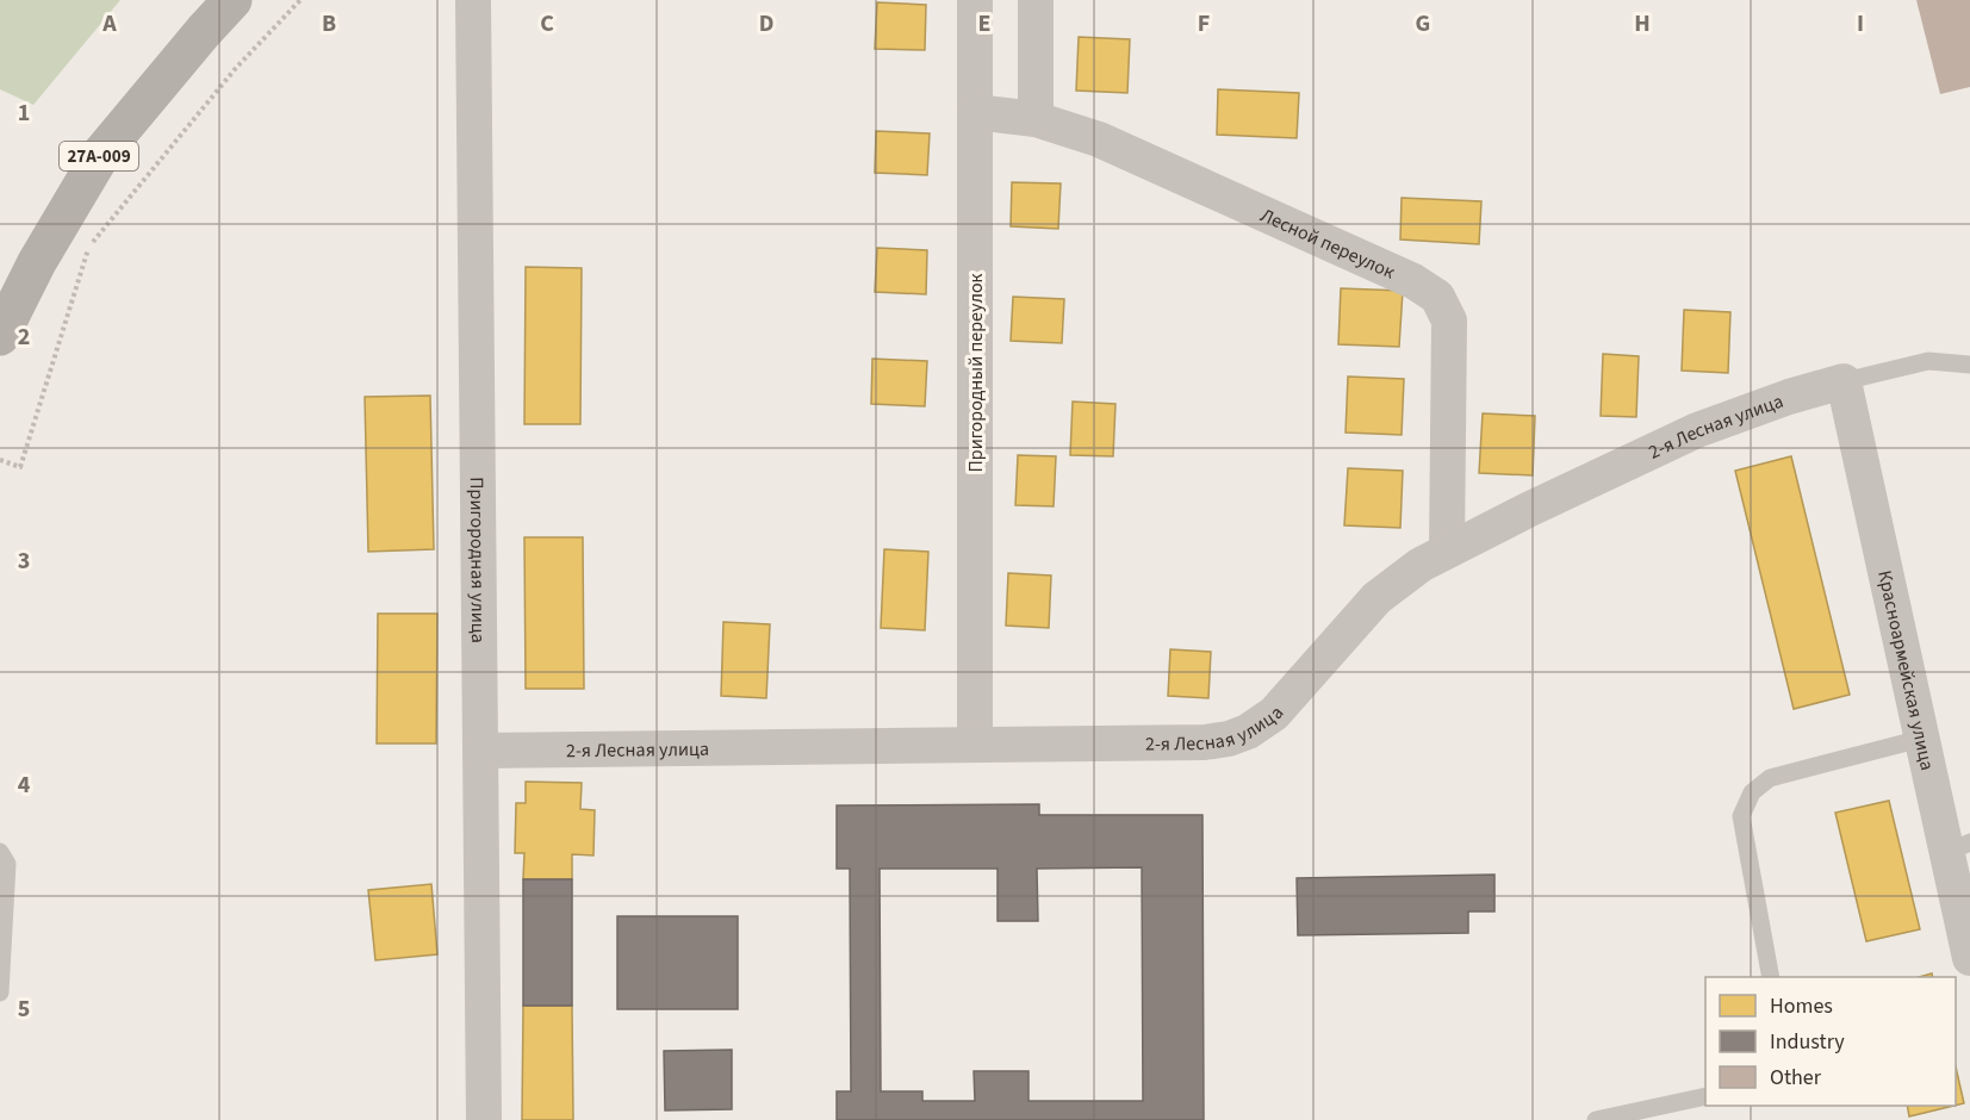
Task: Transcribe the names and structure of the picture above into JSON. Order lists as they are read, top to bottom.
{
  "streets": {
    "main road": ["27А-009"],
    "street": [
      "Лесной переулок",
      "Пригородный переулок",
      "2-я Лесная улица",
      "Пригородная улица",
      "Красноармейская улица"
    ]
  },
  "crossings": [
    ["Лесной переулок", "Пригородный переулок"],
    ["Лесной переулок", "2-я Лесная улица"],
    ["Пригородный переулок", "2-я Лесная улица"],
    ["2-я Лесная улица", "Пригородная улица"],
    ["2-я Лесная улица", "Красноармейская улица"]
  ],
  "legend": ["Homes", "Industry", "Other"],
  "grid": {
    "columns": [
      "A",
      "B",
      "C",
      "D",
      "E",
      "F",
      "G",
      "H",
      "I"
    ],
    "rows": [
      "1",
      "2",
      "3",
      "4",
      "5"
    ]
  }
}
